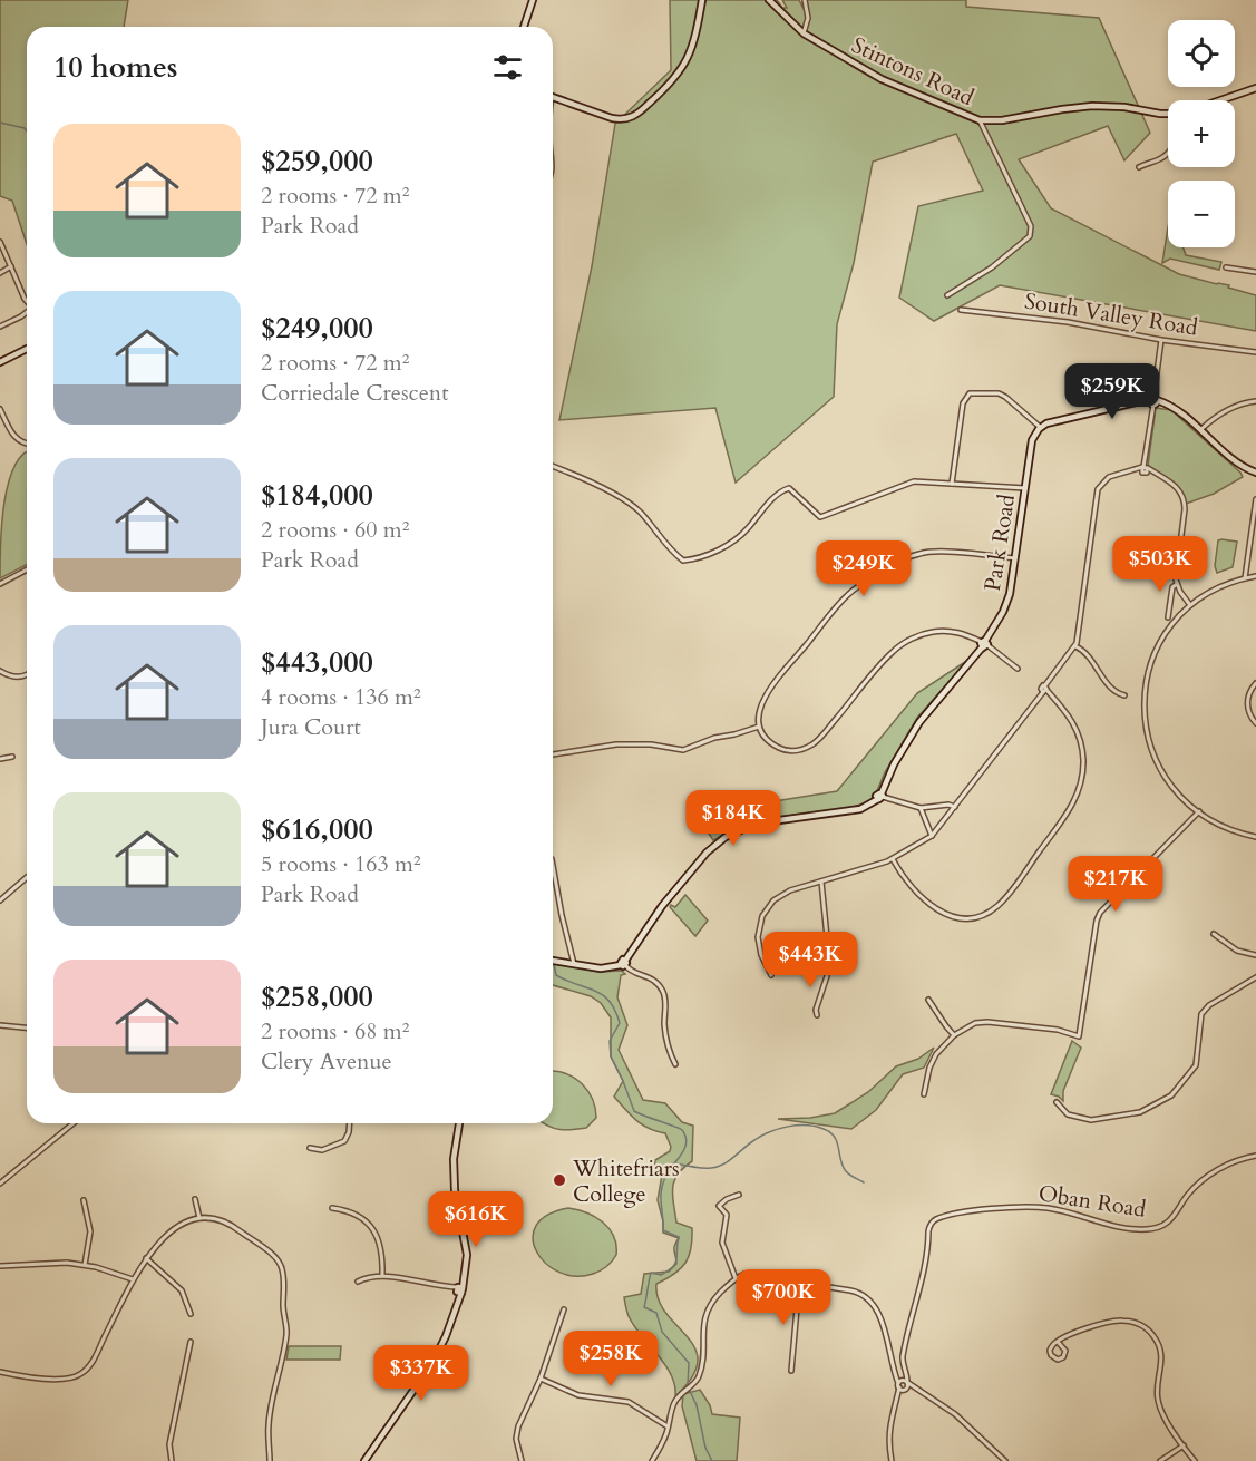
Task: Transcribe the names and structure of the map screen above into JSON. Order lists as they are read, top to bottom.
{
  "streets": {
    "street": [
      "Stintons Road",
      "South Valley Road",
      "Park Road",
      "Oban Road"
    ]
  },
  "places": ["Whitefriars College"],
  "page": {
    "map_buttons": ["+", "−"],
    "heading": "10 homes",
    "list": [
      {
        "name": "$259,000",
        "note": "2 rooms · 72 m² · Park Road"
      },
      {
        "name": "$249,000",
        "note": "2 rooms · 72 m² · Corriedale Crescent"
      },
      {
        "name": "$184,000",
        "note": "2 rooms · 60 m² · Park Road"
      },
      {
        "name": "$443,000",
        "note": "4 rooms · 136 m² · Jura Court"
      },
      {
        "name": "$616,000",
        "note": "5 rooms · 163 m² · Park Road"
      },
      {
        "name": "$258,000",
        "note": "2 rooms · 68 m² · Clery Avenue"
      }
    ],
    "price": [
      "$259K",
      "$503K",
      "$249K",
      "$184K",
      "$217K",
      "$443K",
      "$616K",
      "$700K",
      "$258K",
      "$337K"
    ]
  }
}
